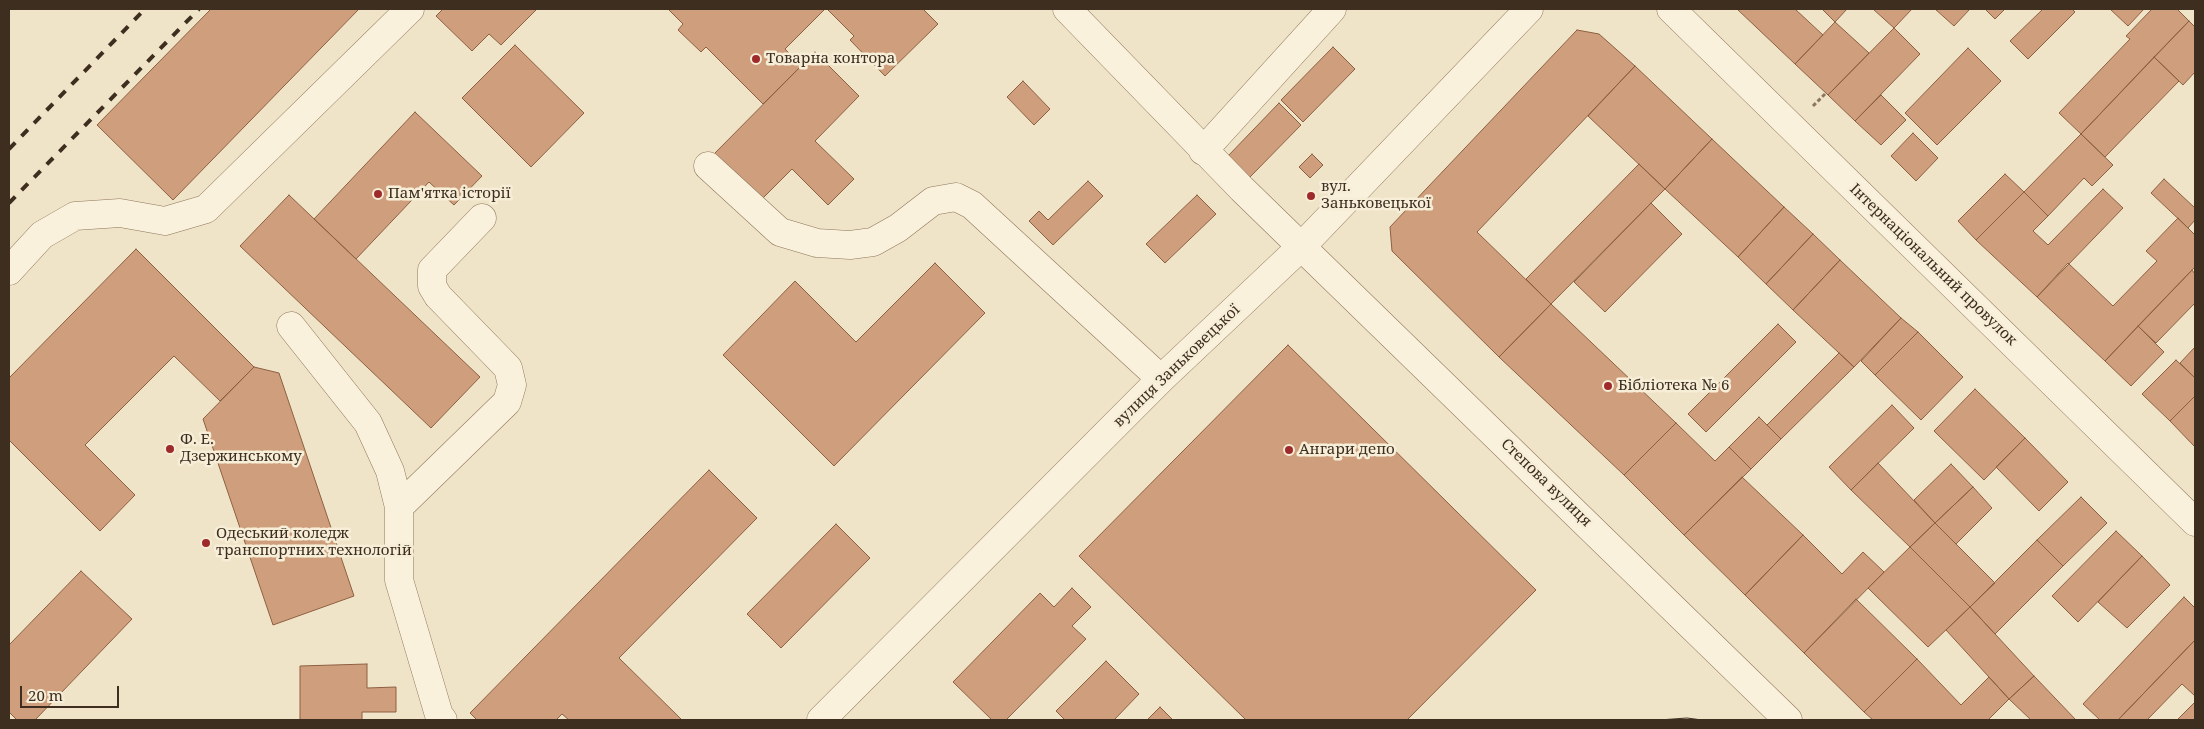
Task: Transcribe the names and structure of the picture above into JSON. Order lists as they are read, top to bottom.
{
  "streets": {
    "street": ["Інтернаціональний провулок", "вулиця Заньковецької", "Степова вулиця"]
  },
  "crossings": [
    ["вулиця Заньковецької", "Степова вулиця"]
  ],
  "places": [
    "Товарна контора",
    "Пам'ятка історії",
    "вул. Заньковецької",
    "Бібліотека № 6",
    "Ф. Е. Дзержинському",
    "Ангари депо",
    "Одеський коледж транспортних технологій"
  ],
  "scale_bar": "20 m"
}
